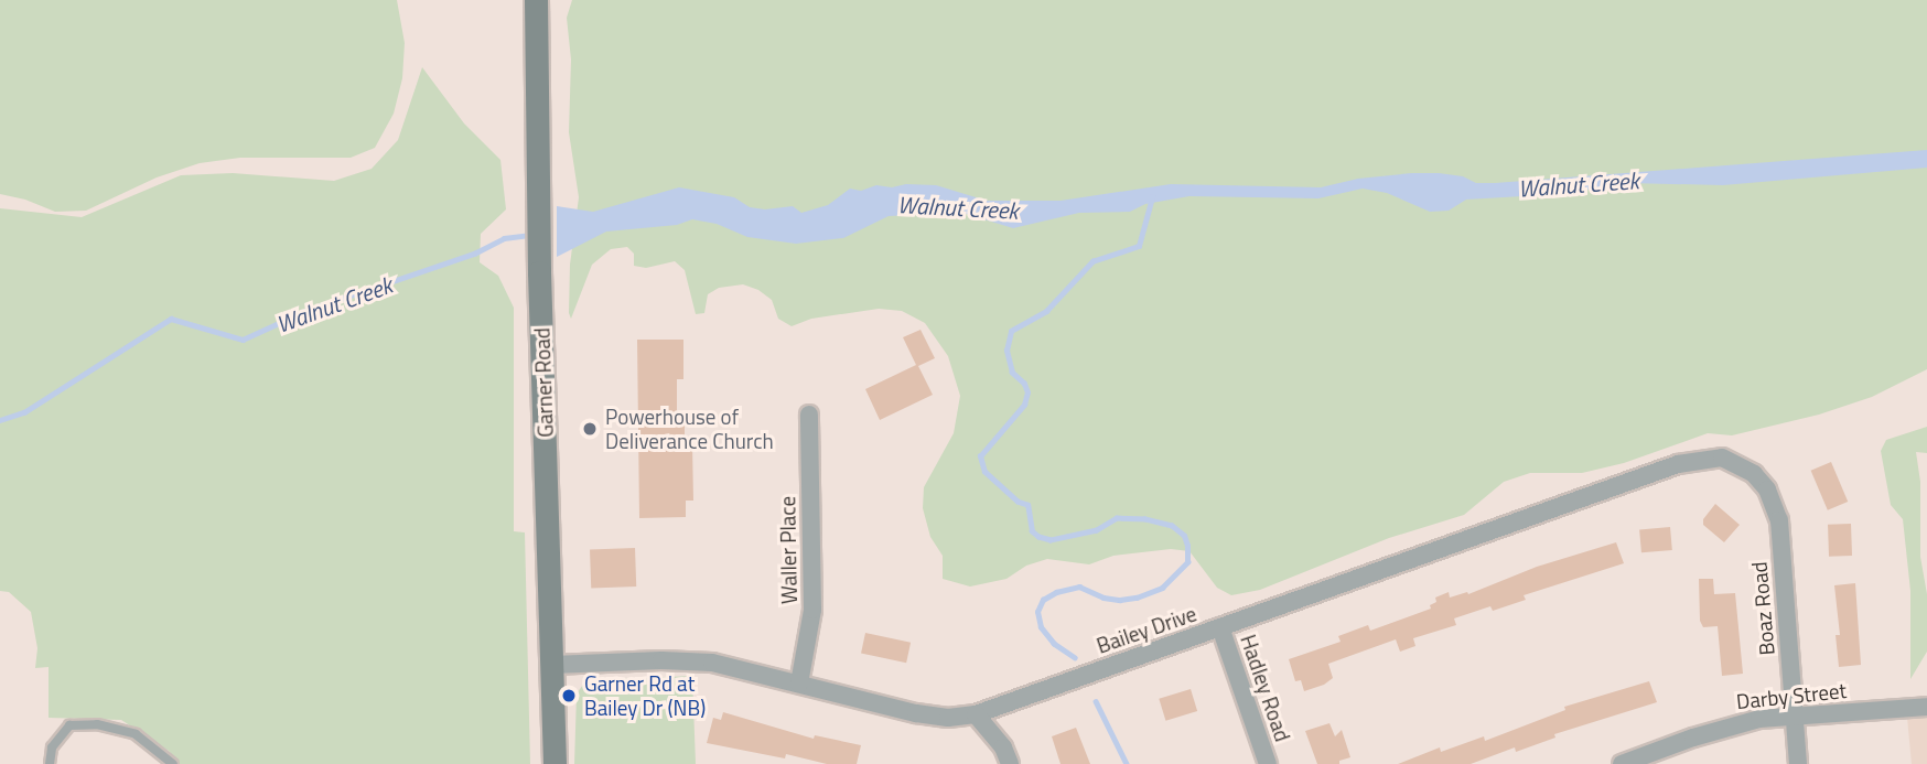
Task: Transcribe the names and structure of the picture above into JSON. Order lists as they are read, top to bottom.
{
  "streets": {
    "main road": ["Garner Road"],
    "street": [
      "Waller Place",
      "Boaz Road",
      "Bailey Drive",
      "Hadley Road",
      "Darby Street"
    ]
  },
  "crossings": [
    ["Garner Road", "Bailey Drive"],
    ["Waller Place", "Bailey Drive"],
    ["Boaz Road", "Bailey Drive"],
    ["Boaz Road", "Darby Street"],
    ["Bailey Drive", "Hadley Road"]
  ],
  "water": ["Walnut Creek"],
  "places": ["Powerhouse of Deliverance Church", "Garner Rd at Bailey Dr (NB)"]
}
